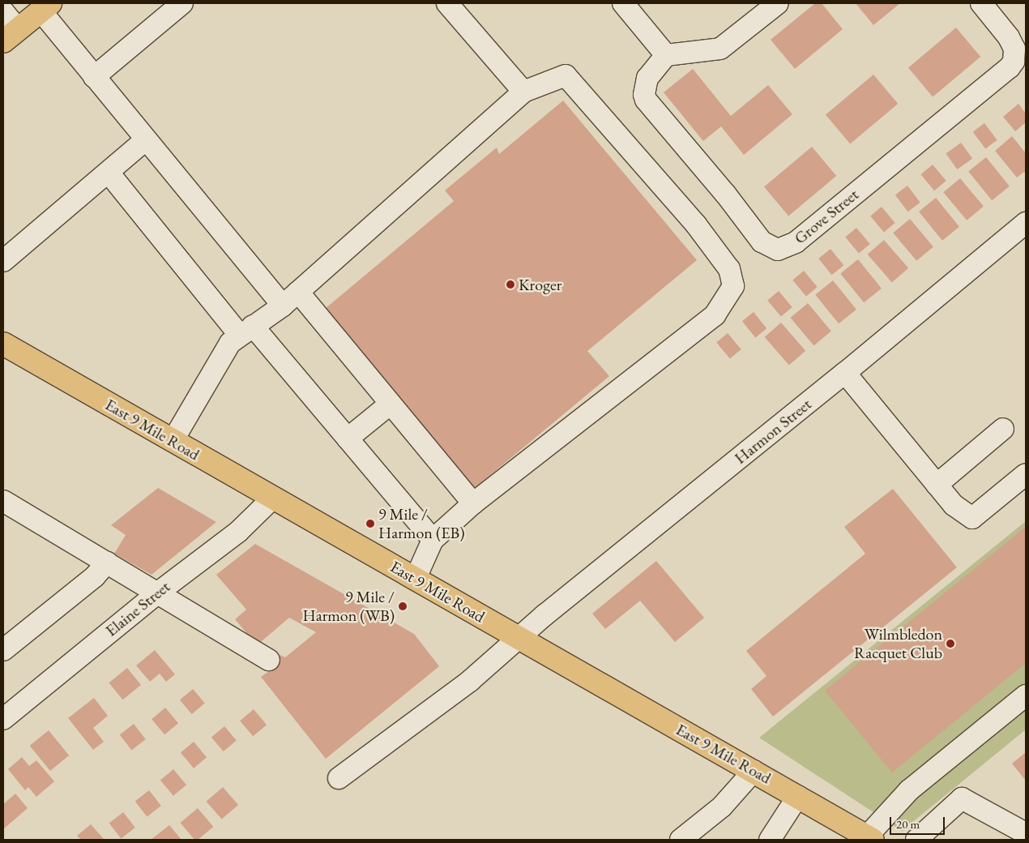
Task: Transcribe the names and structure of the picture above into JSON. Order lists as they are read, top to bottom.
{
  "streets": {
    "main road": ["East 9 Mile Road"],
    "street": ["Grove Street", "Harmon Street", "Elaine Street"]
  },
  "crossings": [
    ["East 9 Mile Road", "Harmon Street"],
    ["East 9 Mile Road", "Elaine Street"]
  ],
  "places": [
    "Kroger",
    "9 Mile / Harmon (EB)",
    "9 Mile / Harmon (WB)",
    "Wilmbledon Racquet Club"
  ],
  "scale_bar": "20 m"
}
